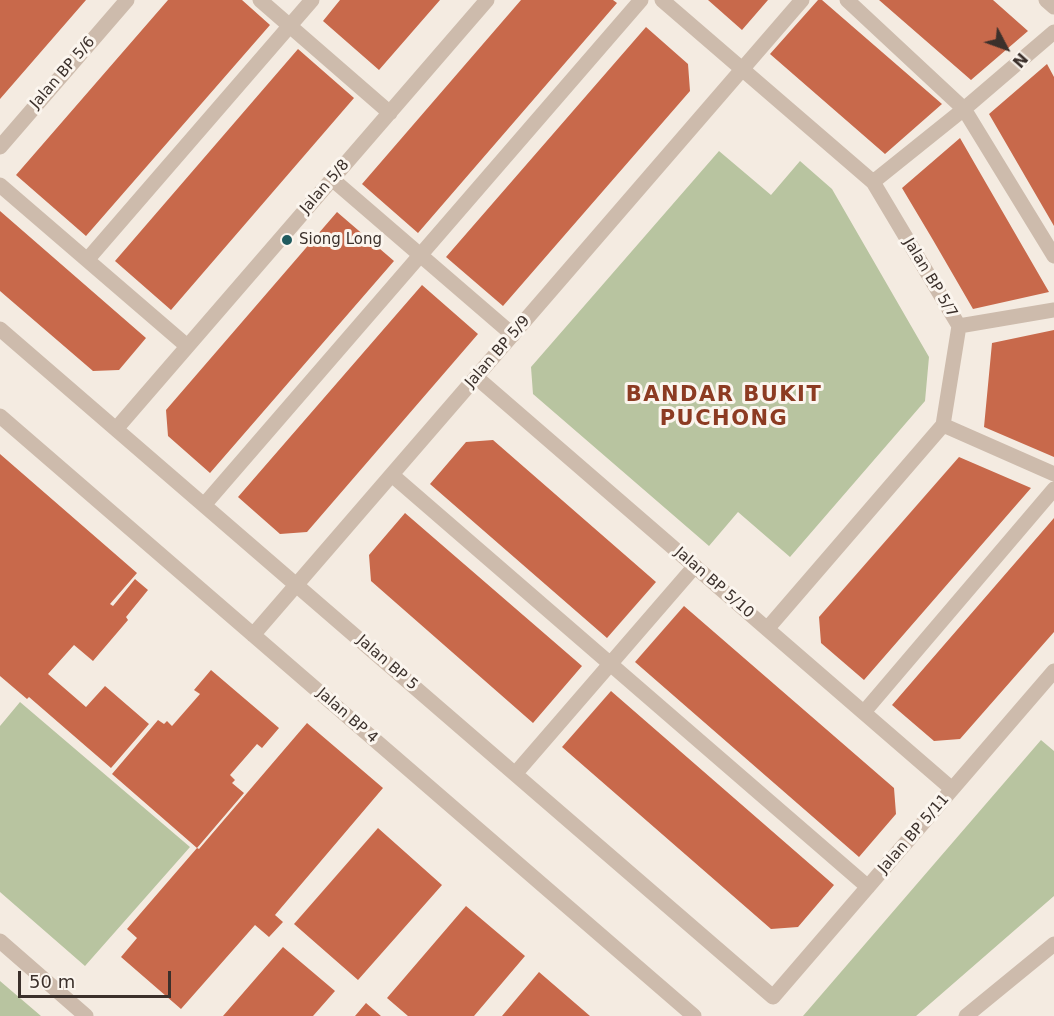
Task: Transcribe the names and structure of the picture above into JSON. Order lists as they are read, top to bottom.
{
  "streets": {
    "street": [
      "Jalan BP 5/6",
      "Jalan 5/8",
      "Jalan BP 5/7",
      "Jalan BP 5/9",
      "Jalan BP 5/10",
      "Jalan BP 5",
      "Jalan BP 4",
      "Jalan BP 5/11"
    ]
  },
  "crossings": [
    ["Jalan 5/8", "Jalan BP 5"],
    ["Jalan BP 5/7", "Jalan BP 5/9"],
    ["Jalan BP 5/9", "Jalan BP 5/10"],
    ["Jalan BP 5/9", "Jalan BP 5"],
    ["Jalan BP 5/9", "Jalan BP 4"],
    ["Jalan BP 5/10", "Jalan BP 5/11"],
    ["Jalan BP 5", "Jalan BP 5/11"]
  ],
  "districts": ["BANDAR BUKIT PUCHONG"],
  "places": ["Siong Long"],
  "scale_bar": "50 m",
  "north": "bottom right"
}
